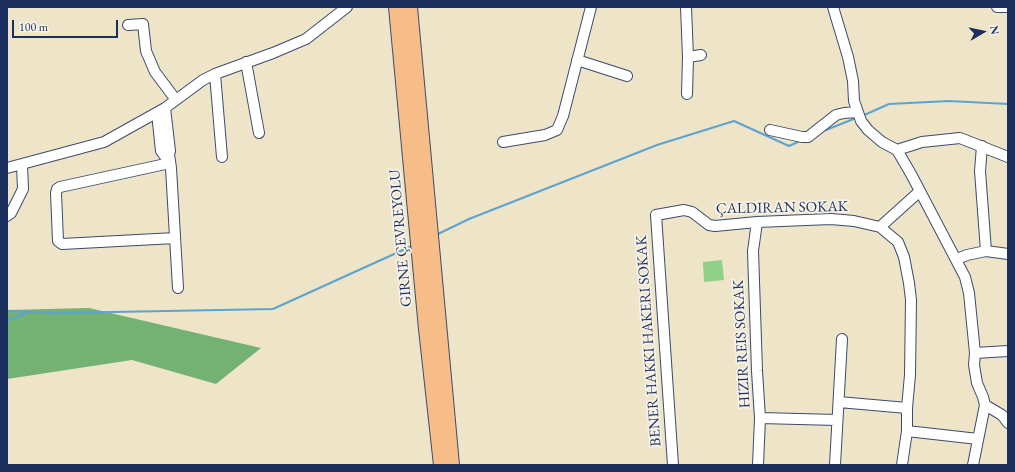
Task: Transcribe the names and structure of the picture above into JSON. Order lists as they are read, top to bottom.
{
  "streets": {
    "highway": ["GIRNE ÇEVREYOLU"]
  },
  "scale_bar": "100 m",
  "north": "right"
}
